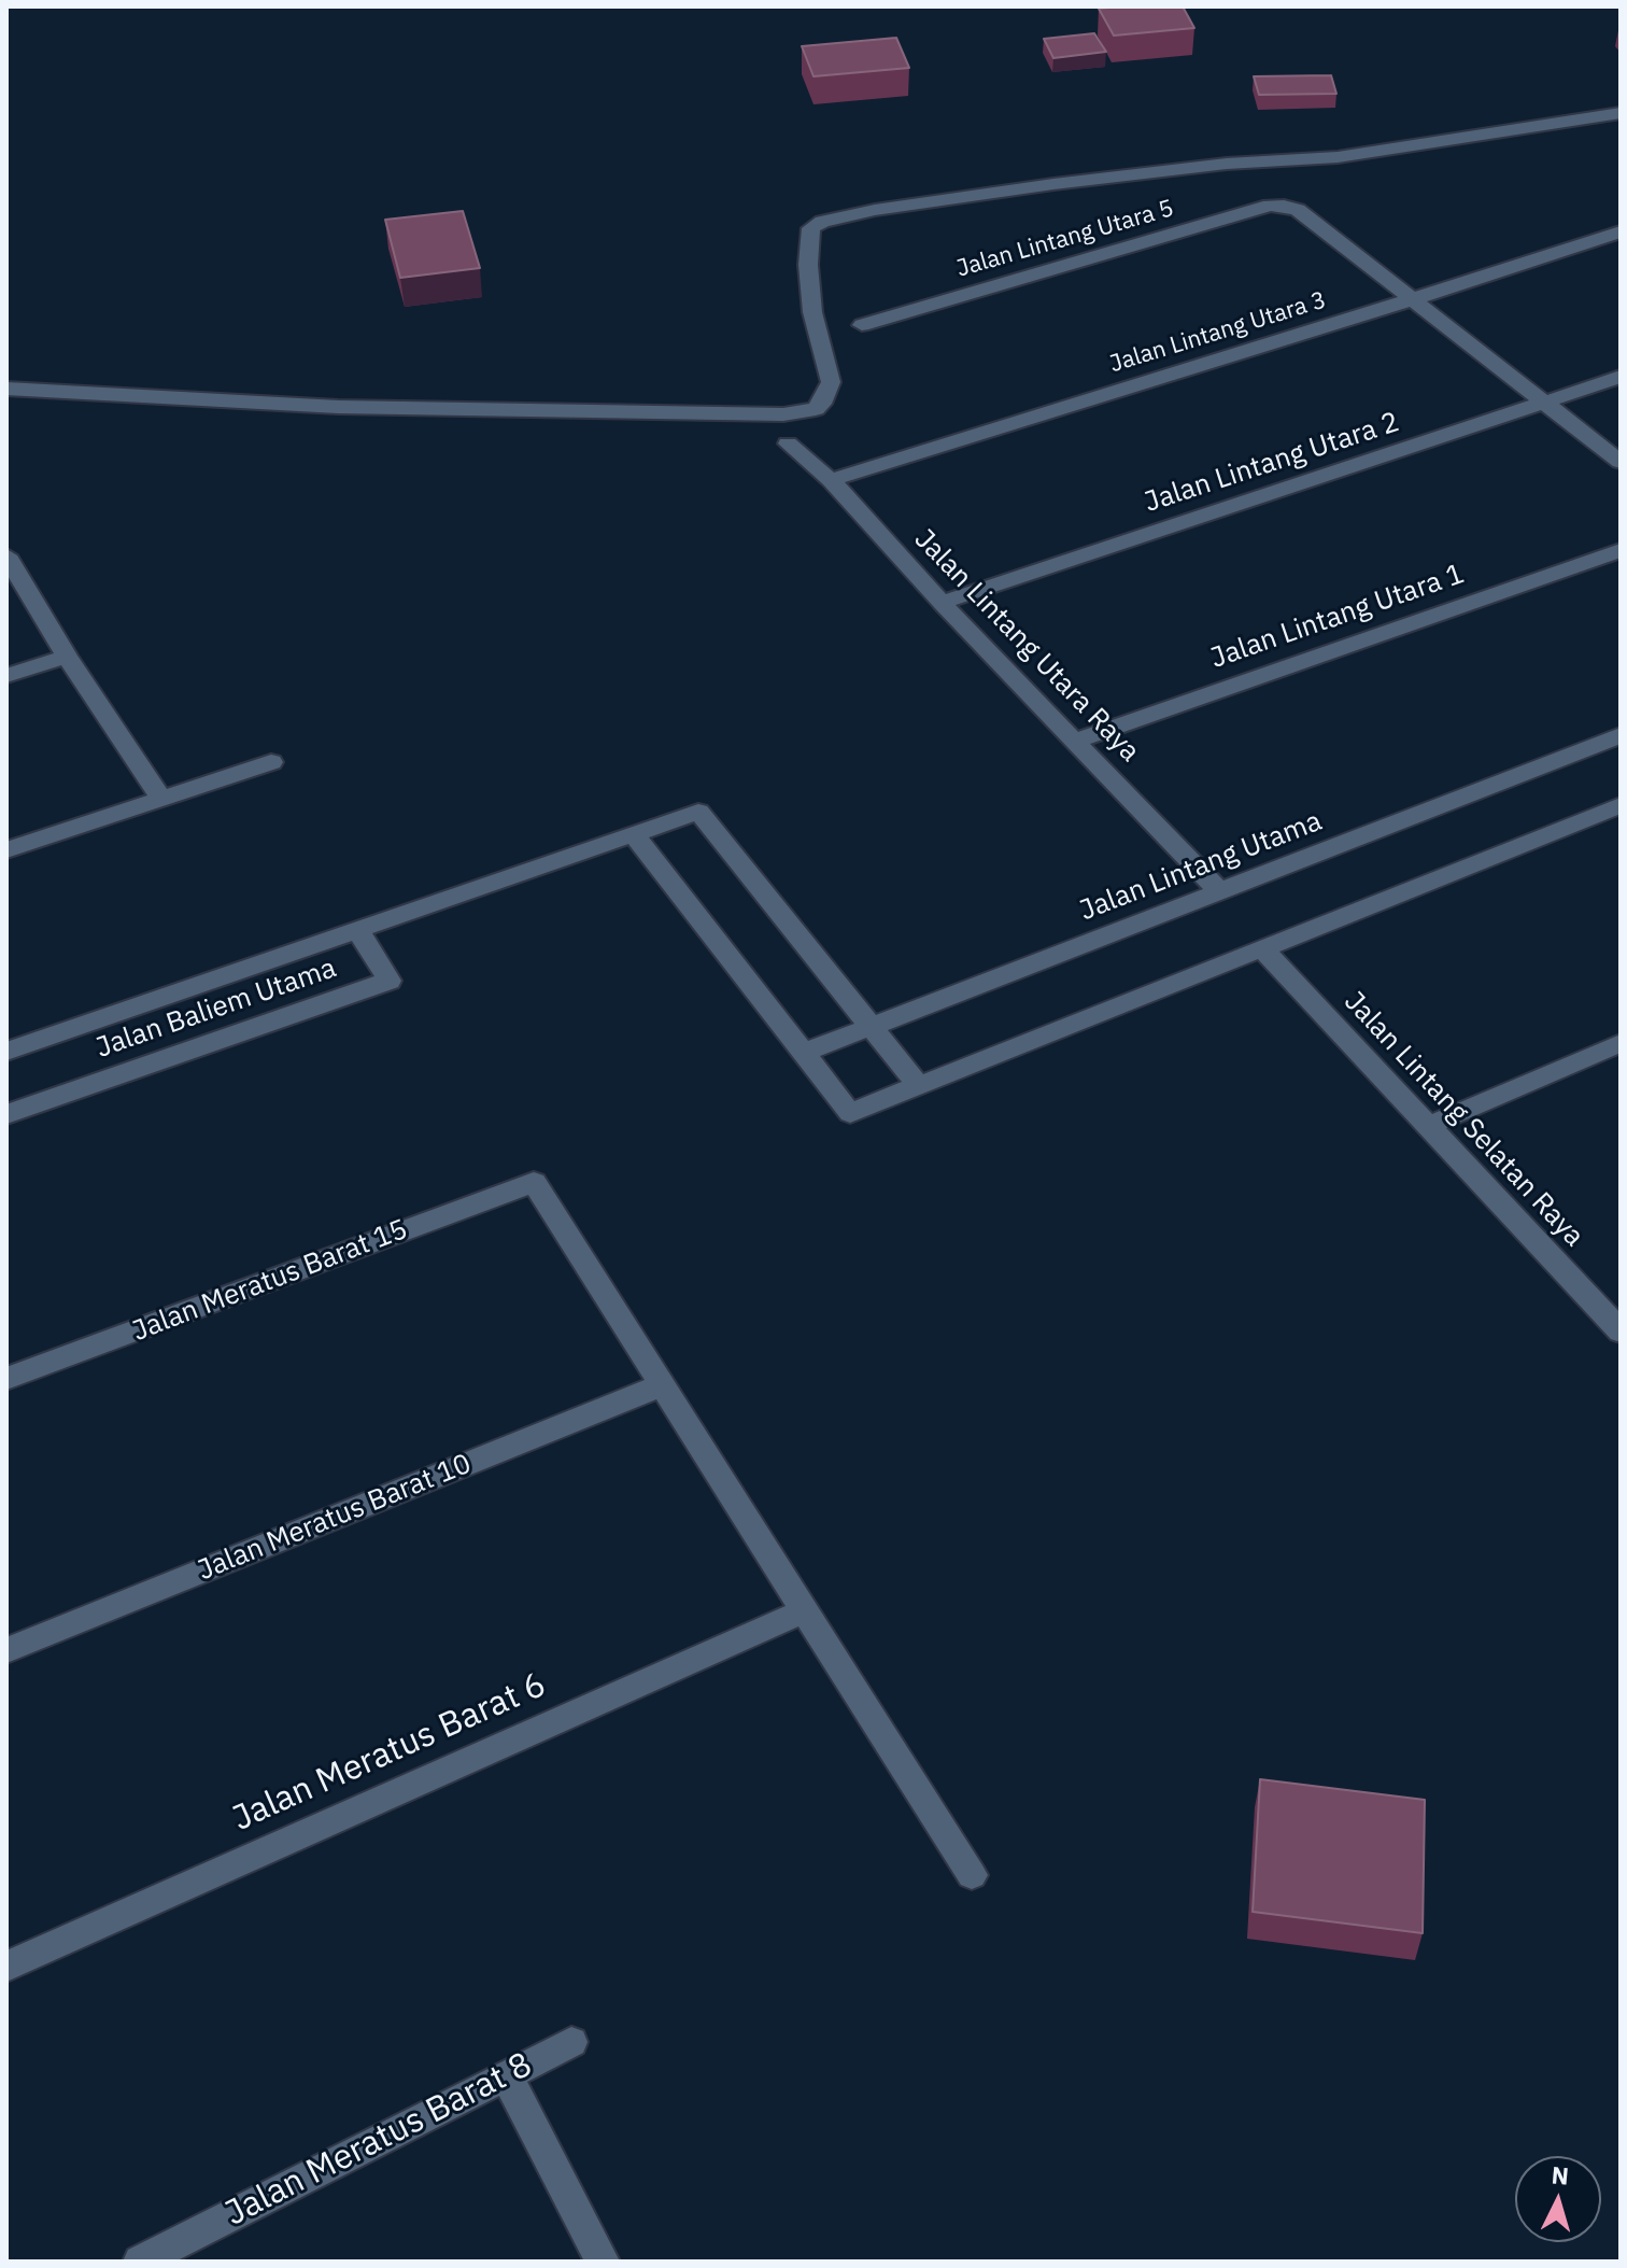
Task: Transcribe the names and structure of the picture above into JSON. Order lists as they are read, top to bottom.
{
  "streets": {
    "street": [
      "Jalan Lintang Utara 5",
      "Jalan Lintang Utara 3",
      "Jalan Lintang Utara 2",
      "Jalan Lintang Utara 1",
      "Jalan Lintang Utara Raya",
      "Jalan Lintang Utama",
      "Jalan Baliem Utama",
      "Jalan Lintang Selatan Raya",
      "Jalan Meratus Barat 15",
      "Jalan Meratus Barat 10",
      "Jalan Meratus Barat 6",
      "Jalan Meratus Barat 8"
    ]
  },
  "crossings": [
    ["Jalan Lintang Utara 5", "Jalan Lintang Utara 3"],
    ["Jalan Lintang Utara 3", "Jalan Lintang Utara Raya"],
    ["Jalan Lintang Utara 2", "Jalan Lintang Utara Raya"],
    ["Jalan Lintang Utara 1", "Jalan Lintang Utara Raya"],
    ["Jalan Lintang Utara Raya", "Jalan Lintang Utama"],
    ["Jalan Lintang Utama", "Jalan Baliem Utama"],
    ["Jalan Meratus Barat 15", "Jalan Meratus Barat 10"]
  ],
  "north": "top"
}
